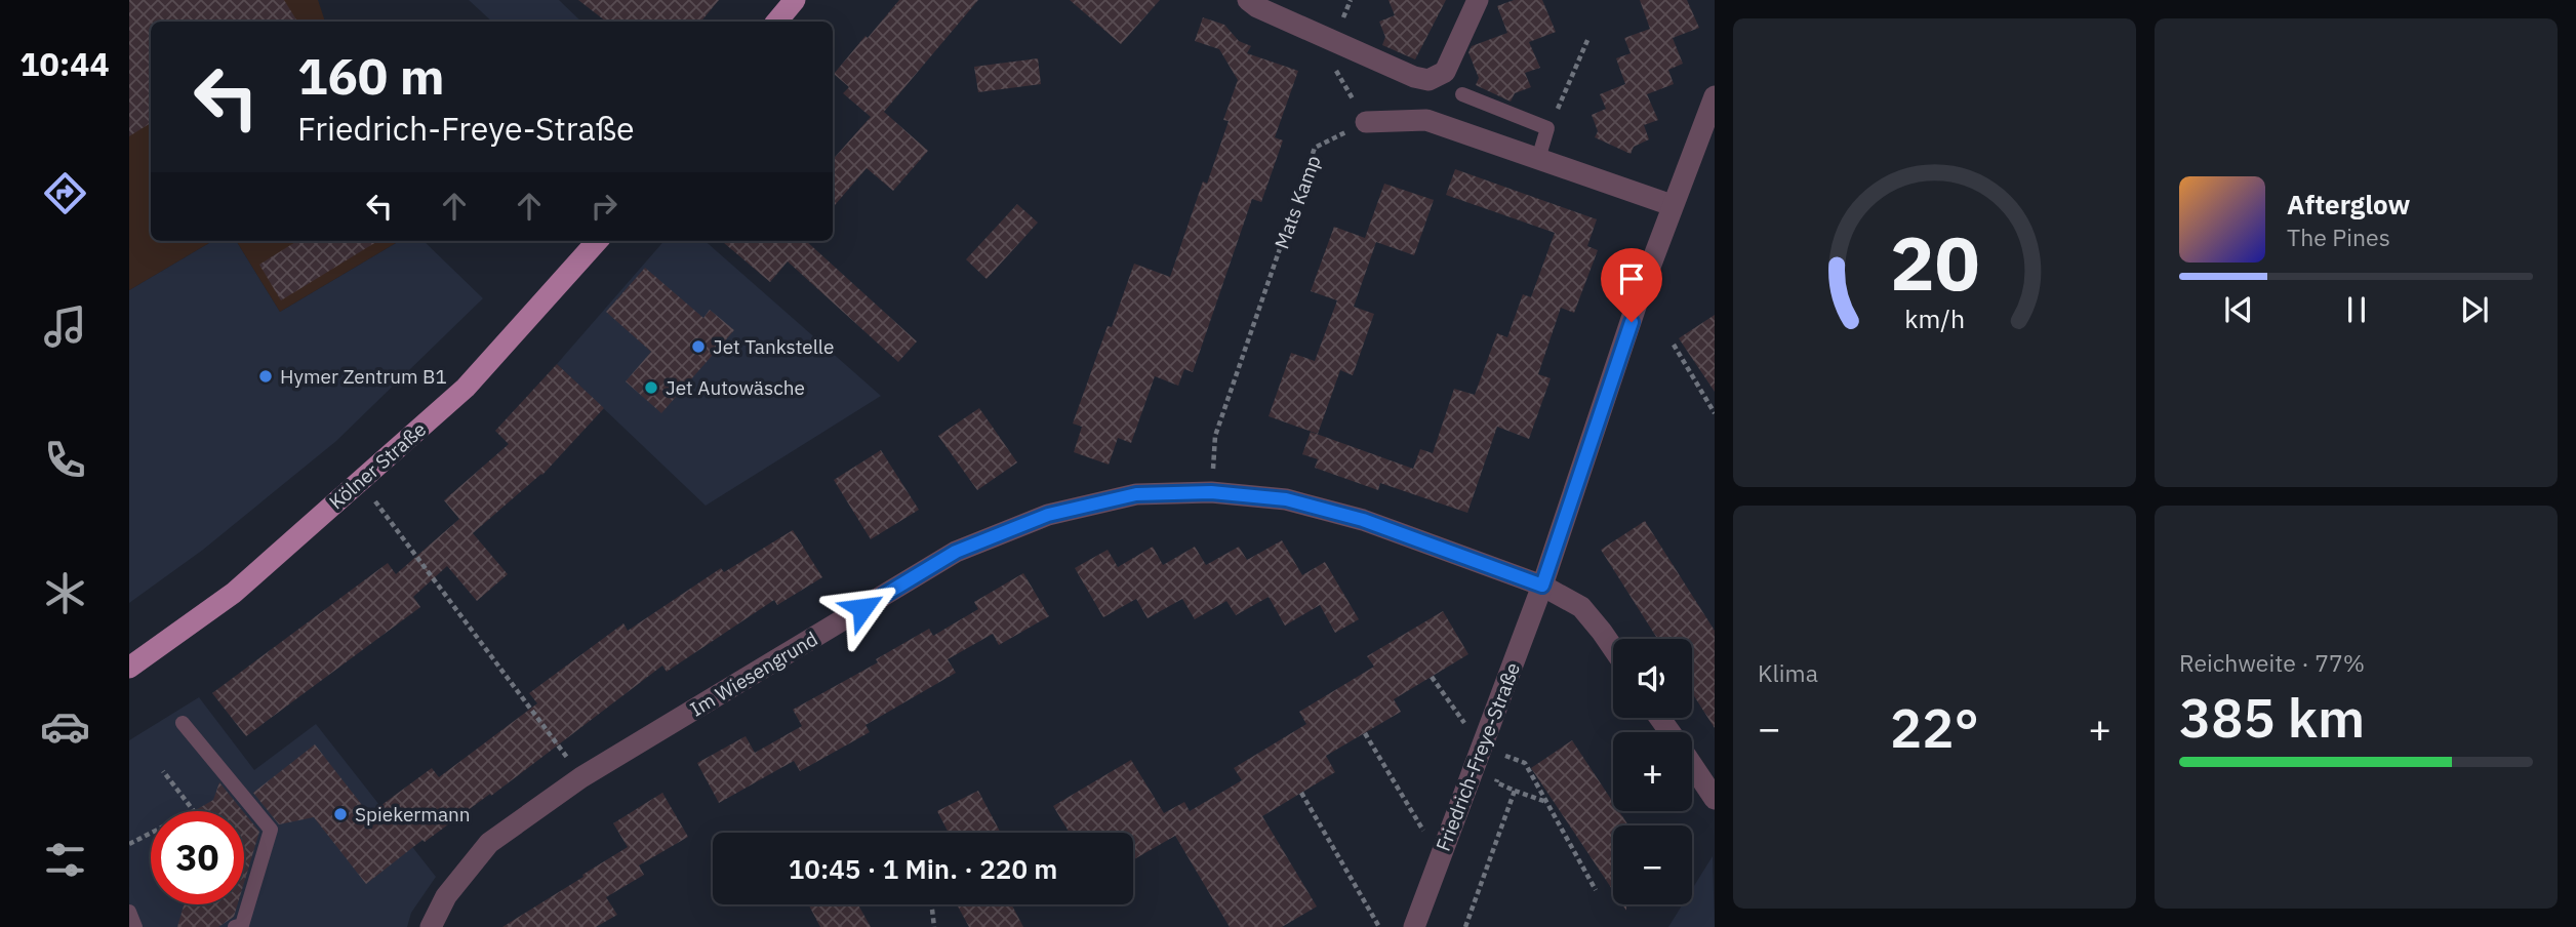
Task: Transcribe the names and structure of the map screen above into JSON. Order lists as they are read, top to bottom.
{
  "streets": {
    "main road": ["Kölner Straße"],
    "street": ["Im Wiesengrund", "Friedrich-Freye-Straße"],
    "path": ["Mats Kamp"]
  },
  "crossings": [
    ["Mats Kamp", "Im Wiesengrund"],
    ["Im Wiesengrund", "Friedrich-Freye-Straße"]
  ],
  "places": [
    "Jet Tankstelle",
    "Hymer Zentrum B1",
    "Jet Autowäsche",
    "Spiekermann"
  ],
  "page": {
    "tabs": "10:44",
    "turn": ["160 m", "Friedrich-Freye-Straße"],
    "song": ["Afterglow", "The Pines"],
    "tile": [
      "Klima",
      ["Reichweite · 77%", "385 km"]
    ],
    "map_buttons": ["+", "−"],
    "heat": ["−", "22°", "+"],
    "limit": "30",
    "trip": "10:45 · 1 Min. · 220 m",
    "gauge": ["20", "km/h"]
  }
}
